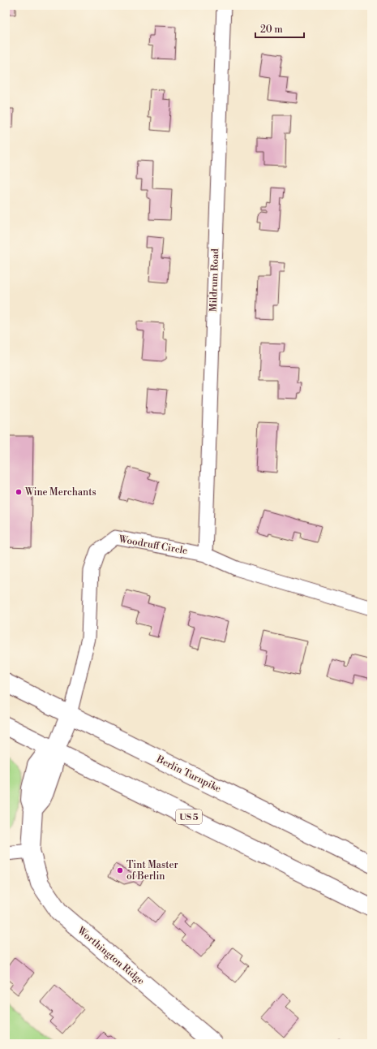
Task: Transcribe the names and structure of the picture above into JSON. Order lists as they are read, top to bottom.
{
  "streets": {
    "main road": ["Berlin Turnpike", "US 5", "Worthington Ridge"],
    "street": ["Mildrum Road", "Woodruff Circle"]
  },
  "crossings": [
    ["Mildrum Road", "Woodruff Circle"],
    ["Woodruff Circle", "Berlin Turnpike"],
    ["US 5", "Worthington Ridge"]
  ],
  "places": ["Wine Merchants", "Tint Master of Berlin"],
  "scale_bar": "20 m"
}
